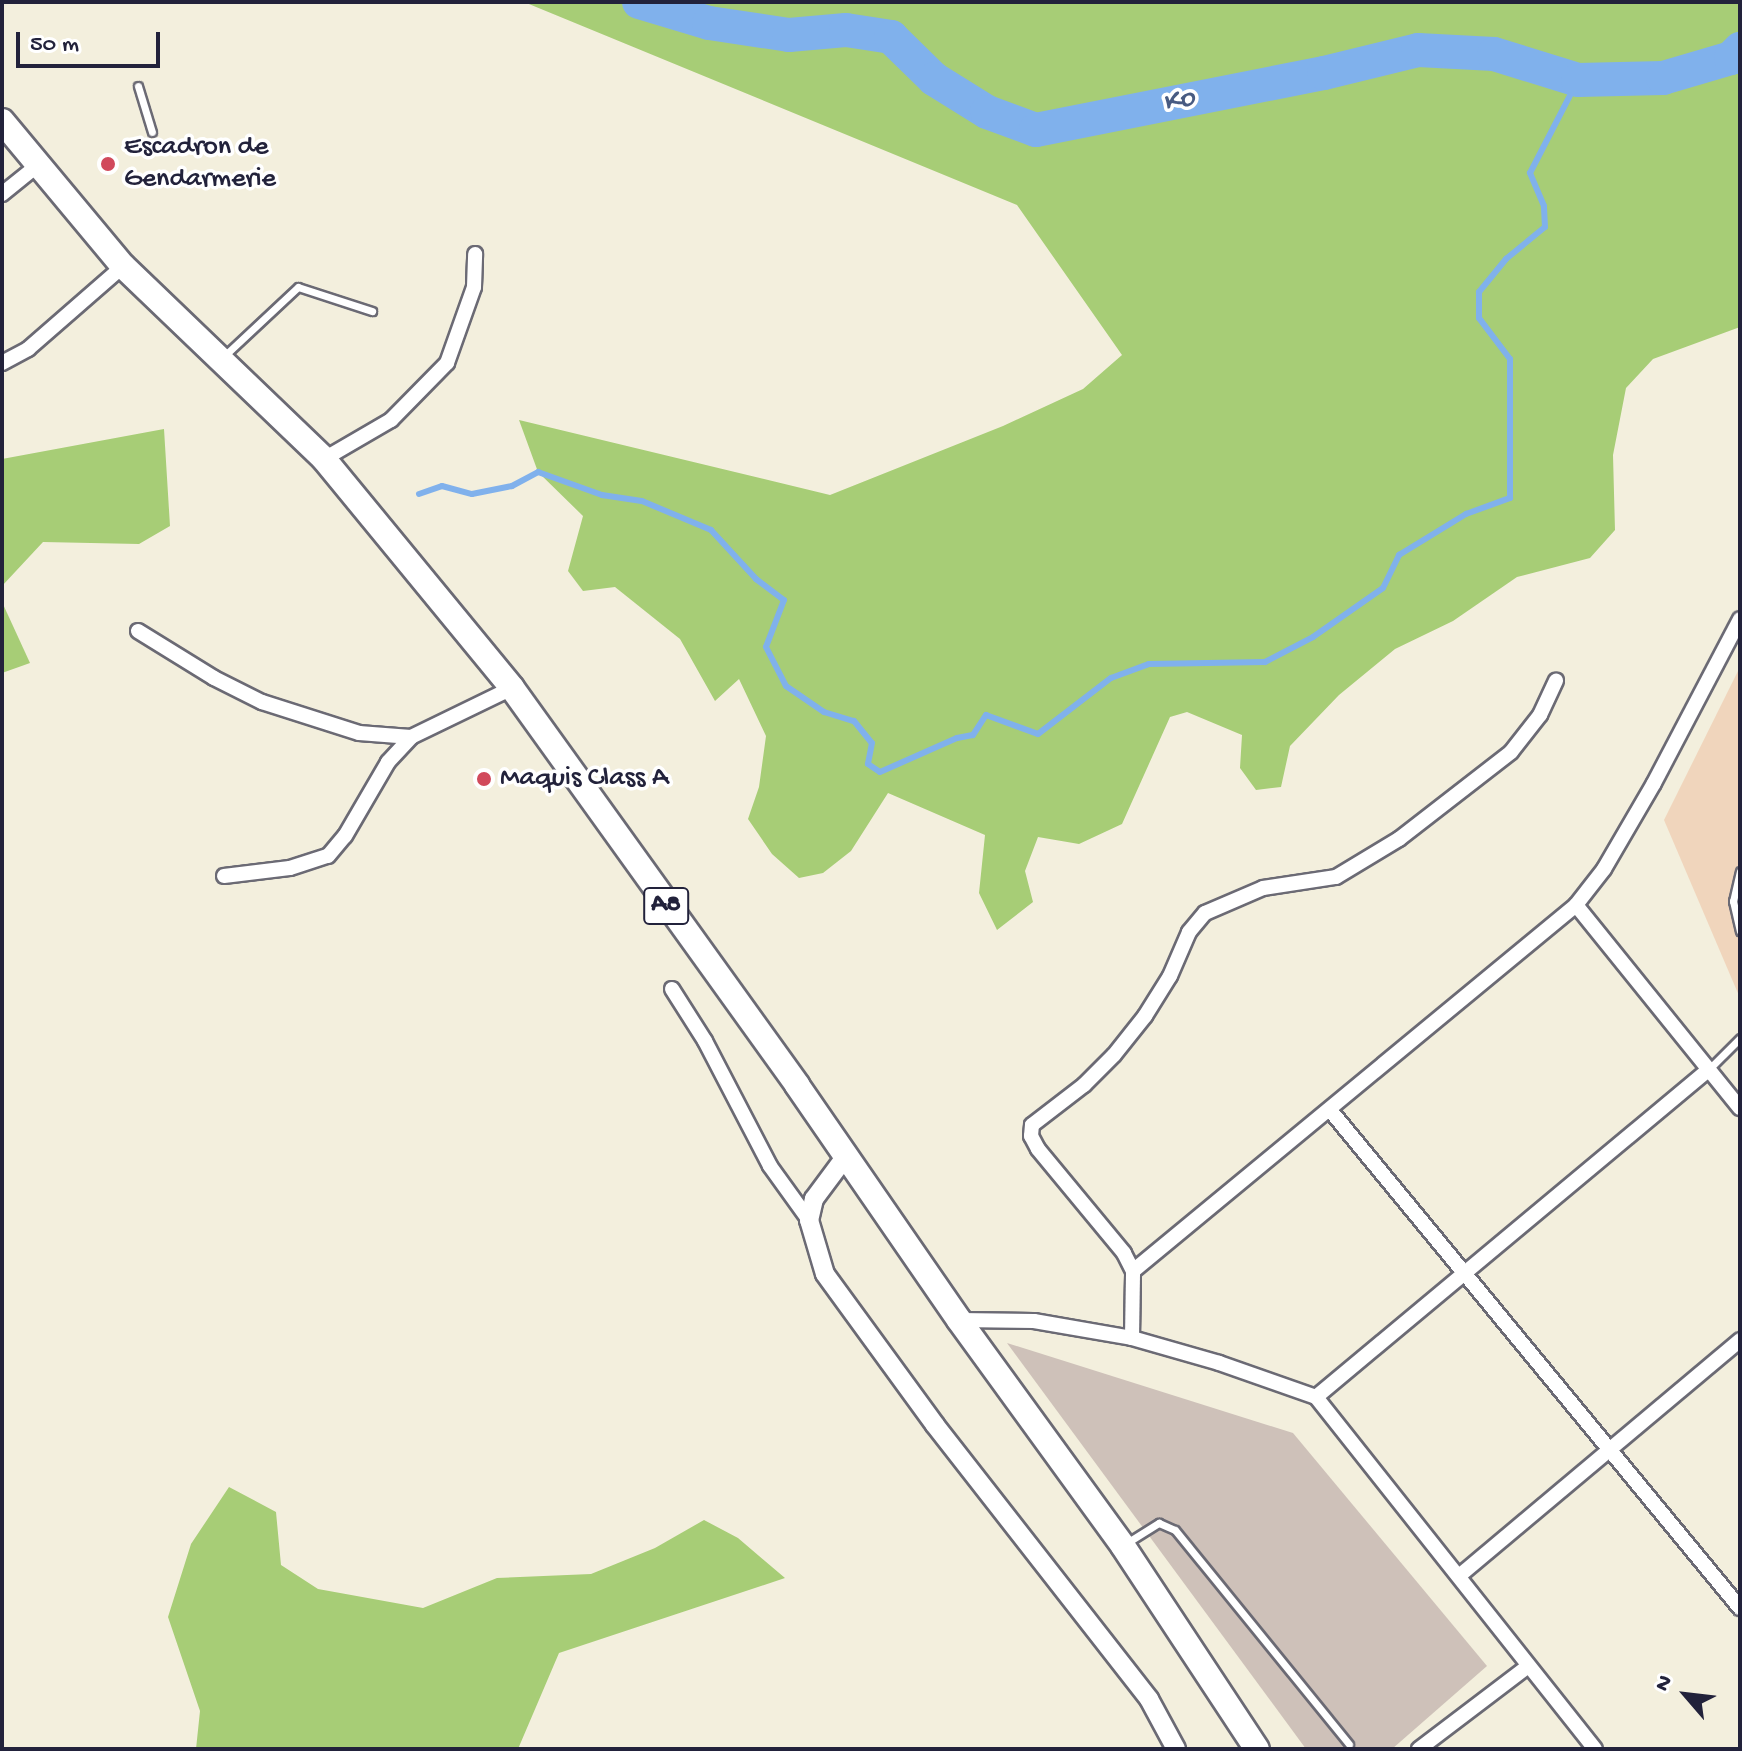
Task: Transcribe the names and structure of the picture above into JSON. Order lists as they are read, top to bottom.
{
  "streets": {
    "main road": ["A8"]
  },
  "water": ["Ko"],
  "places": ["Escadron de Gendarmerie", "Maquis Class A"],
  "scale_bar": "50 m",
  "north": "top left"
}
